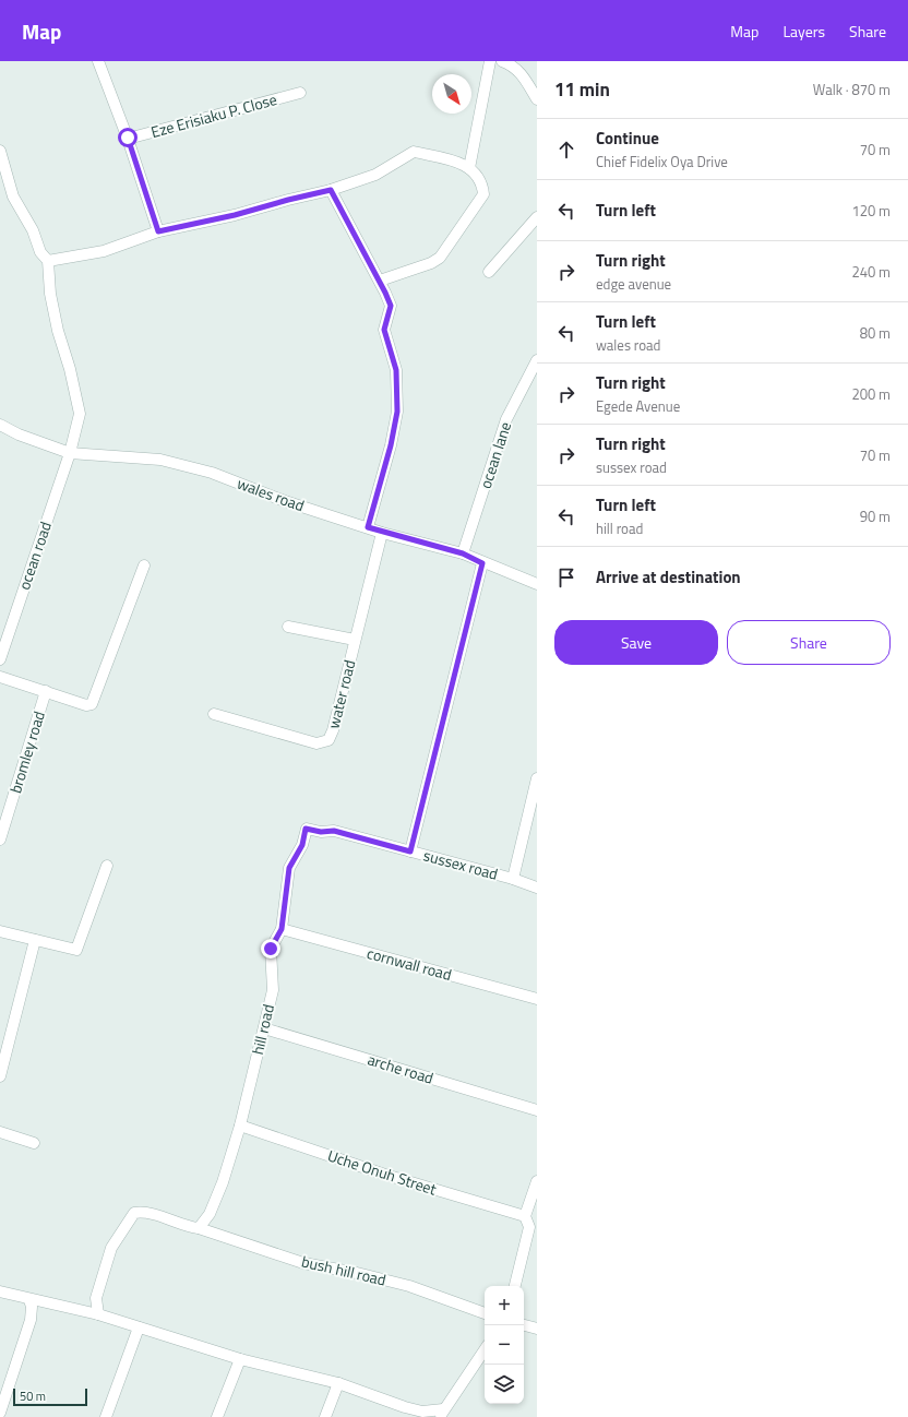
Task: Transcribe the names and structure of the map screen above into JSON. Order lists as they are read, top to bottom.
{
  "streets": {
    "street": [
      "Eze Erisiaku P. Close",
      "ocean lane",
      "wales road",
      "ocean road",
      "water road",
      "bromley road",
      "sussex road",
      "cornwall road",
      "hill road",
      "arche road",
      "Uche Onuh Street",
      "bush hill road"
    ]
  },
  "crossings": [
    ["ocean lane", "wales road"],
    ["wales road", "ocean road"],
    ["wales road", "water road"],
    ["sussex road", "hill road"],
    ["cornwall road", "hill road"],
    ["hill road", "arche road"],
    ["hill road", "Uche Onuh Street"],
    ["hill road", "bush hill road"]
  ],
  "scale_bar": "50 m",
  "north": "bottom right",
  "page": {
    "header": "Map",
    "nav": ["Map", "Layers", "Share"],
    "heading": ["11 min", "Walk · 870 m"],
    "list": [
      ["Continue", "Chief Fidelix Oya Drive", "70 m"],
      ["Turn left", "120 m"],
      ["Turn right", "edge avenue", "240 m"],
      ["Turn left", "wales road", "80 m"],
      ["Turn right", "Egede Avenue", "200 m"],
      ["Turn right", "sussex road", "70 m"],
      ["Turn left", "hill road", "90 m"],
      "Arrive at destination"
    ],
    "buttons": ["Save", "Share"],
    "map_buttons": ["+", "−"],
    "scale": "50 m"
  }
}
